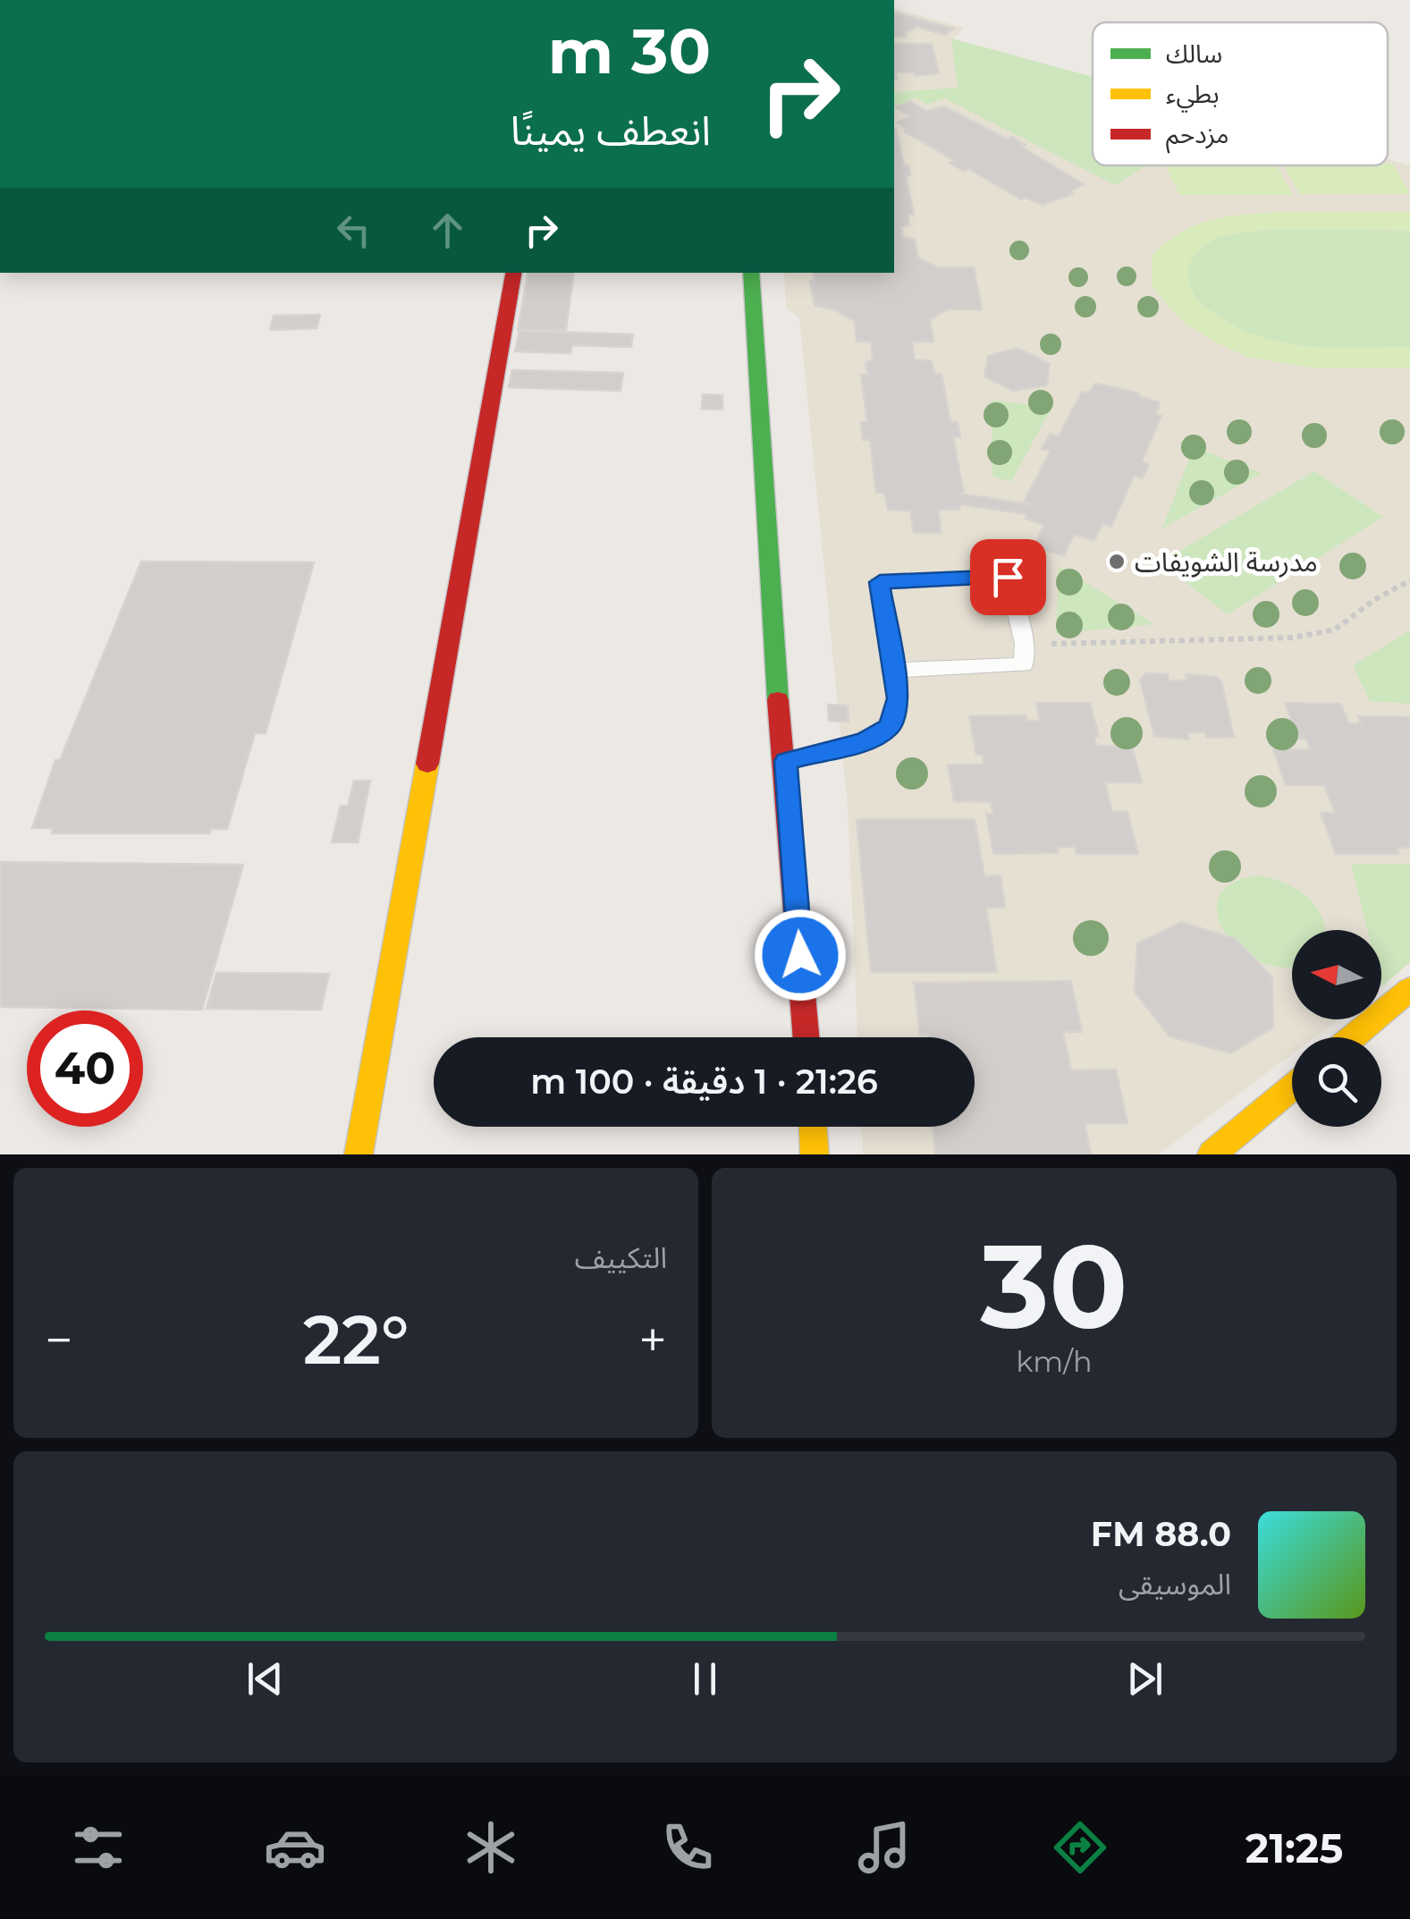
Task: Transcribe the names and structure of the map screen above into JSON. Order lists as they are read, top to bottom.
{
  "places": ["مدرسة الشويفات"],
  "legend": ["سالك", "بطيء", "مزدحم"],
  "north": "left",
  "page": {
    "turn": ["30 m", "انعطف يمينًا"],
    "limit": "40",
    "trip": "21:26 · 1 دقيقة · 100 m",
    "tile": [
      ["30", "km/h"],
      "التكييف"
    ],
    "heat": ["−", "22°", "+"],
    "song": ["88.0 FM", "الموسيقى"],
    "tabs": "21:25"
  }
}
